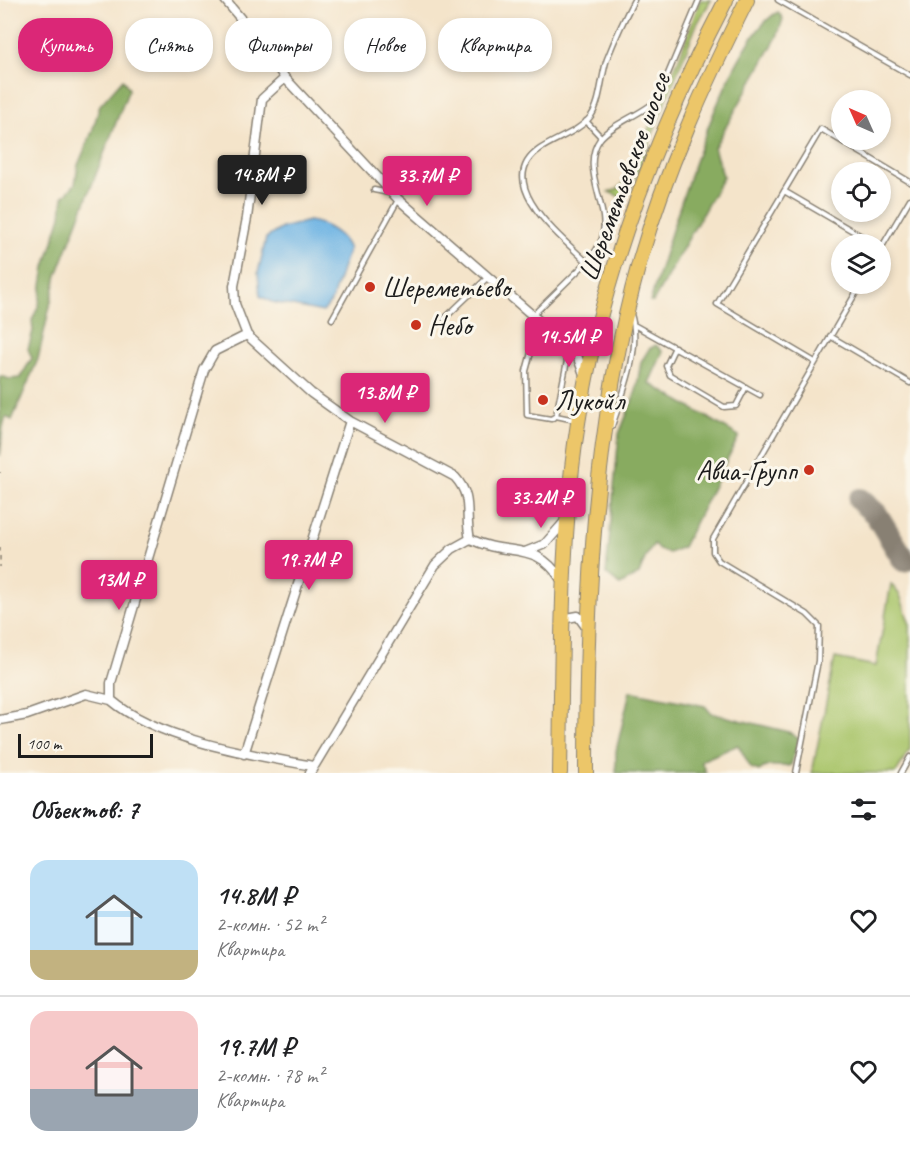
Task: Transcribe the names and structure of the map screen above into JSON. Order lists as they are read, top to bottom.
{
  "streets": {
    "main road": ["Шереметьевское шоссе"]
  },
  "places": [
    "Шереметьево",
    "Небо",
    "Лукойл",
    "Авиа-Групп"
  ],
  "scale_bar": "100 m",
  "north": "top left",
  "page": {
    "chip": [
      "Купить",
      "Снять",
      "Фильтры",
      "Новое",
      "Квартира"
    ],
    "price": [
      "14.8M ₽",
      "33.7M ₽",
      "14.5M ₽",
      "13.8M ₽",
      "33.2M ₽",
      "19.7M ₽",
      "13M ₽"
    ],
    "scale": "100 m",
    "heading": "Объектов: 7",
    "list": [
      {
        "name": "14.8M ₽",
        "note": "2-комн. · 52 m² · Квартира"
      },
      {
        "name": "19.7M ₽",
        "note": "2-комн. · 78 m² · Квартира"
      }
    ]
  }
}
